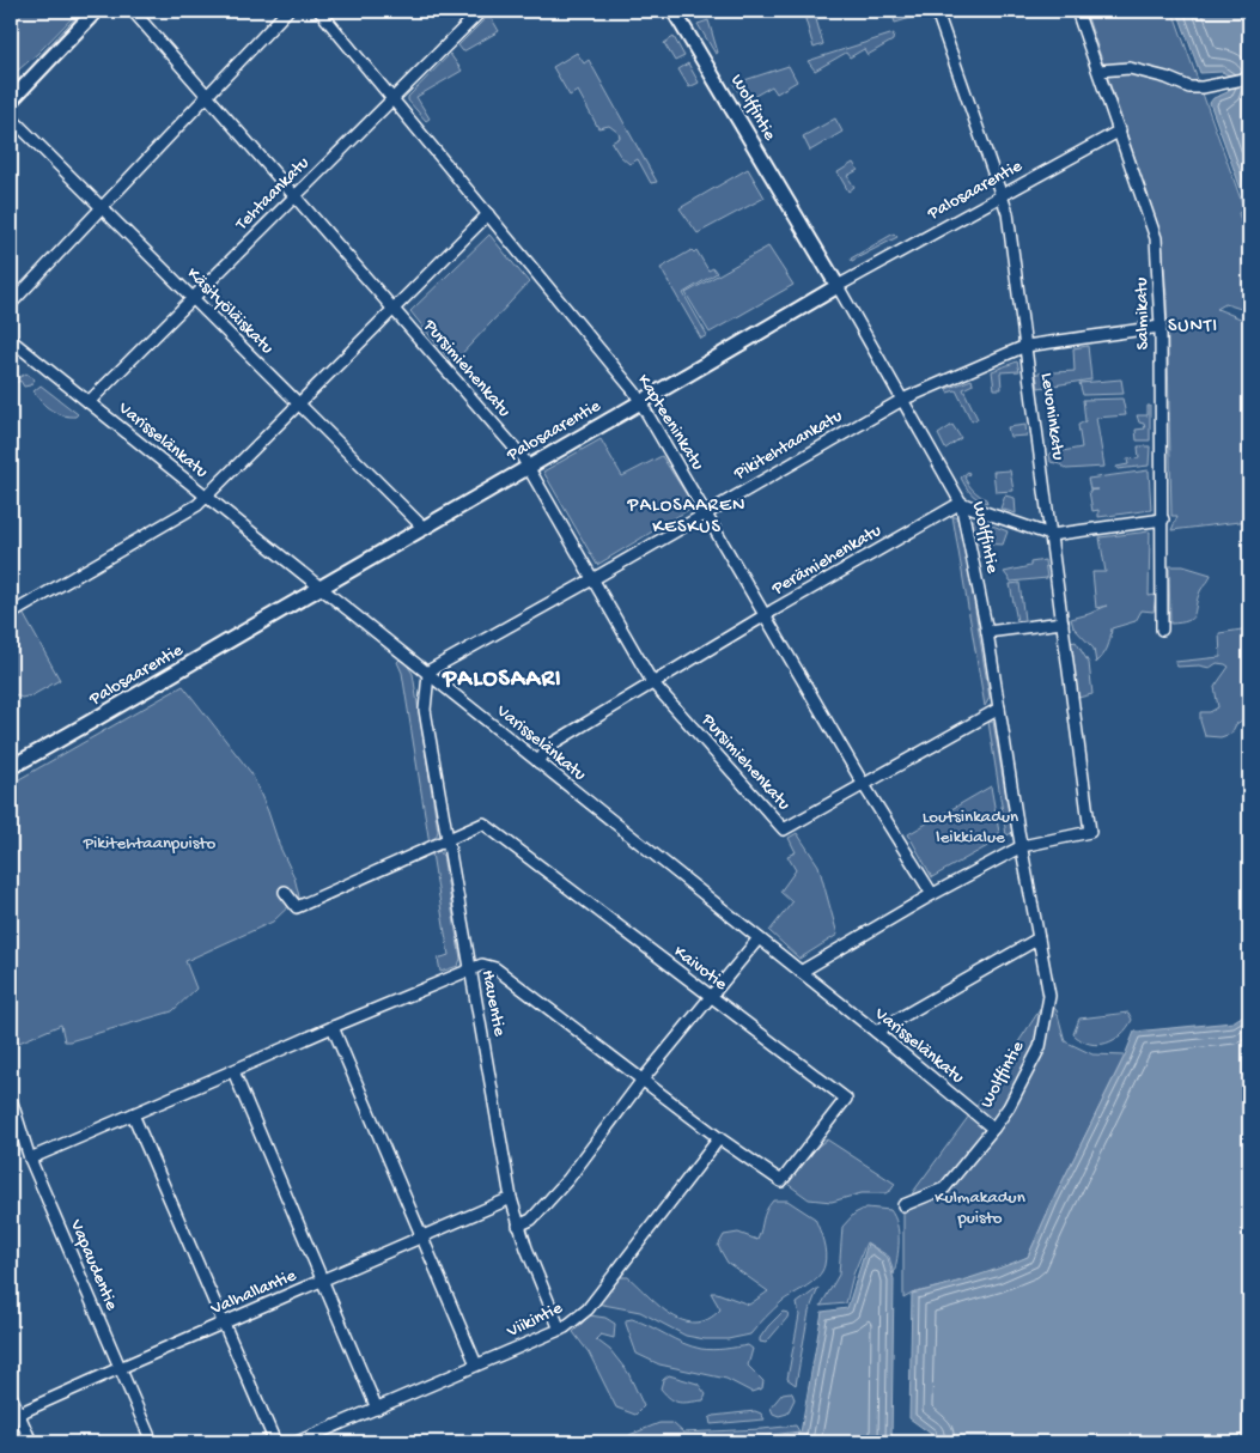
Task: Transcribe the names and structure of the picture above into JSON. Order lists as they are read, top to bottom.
{
  "streets": {
    "main road": ["Wolffintie", "Palosaarentie"],
    "street": [
      "Tehtaankatu",
      "Käsityöläiskatu",
      "Salmikatu",
      "Pursimiehenkatu",
      "Levoninkatu",
      "Kapteeninkatu",
      "Varisselänkatu",
      "Pikitehtaankatu",
      "Perämiehenkatu",
      "Kaivotie",
      "Hauentie",
      "Vapaudentie",
      "Valhallantie",
      "Viikintie"
    ]
  },
  "crossings": [
    ["Wolffintie", "Palosaarentie"],
    ["Wolffintie", "Levoninkatu"],
    ["Wolffintie", "Varisselänkatu"],
    ["Wolffintie", "Pikitehtaankatu"],
    ["Wolffintie", "Perämiehenkatu"],
    ["Palosaarentie", "Käsityöläiskatu"],
    ["Palosaarentie", "Salmikatu"],
    ["Palosaarentie", "Pursimiehenkatu"],
    ["Palosaarentie", "Levoninkatu"],
    ["Palosaarentie", "Kapteeninkatu"],
    ["Palosaarentie", "Varisselänkatu"],
    ["Tehtaankatu", "Käsityöläiskatu"],
    ["Tehtaankatu", "Pursimiehenkatu"],
    ["Tehtaankatu", "Kapteeninkatu"],
    ["Tehtaankatu", "Varisselänkatu"],
    ["Salmikatu", "Pikitehtaankatu"],
    ["Pursimiehenkatu", "Kapteeninkatu"],
    ["Pursimiehenkatu", "Pikitehtaankatu"],
    ["Pursimiehenkatu", "Perämiehenkatu"],
    ["Levoninkatu", "Pikitehtaankatu"],
    ["Kapteeninkatu", "Pikitehtaankatu"],
    ["Kapteeninkatu", "Perämiehenkatu"],
    ["Varisselänkatu", "Pikitehtaankatu"],
    ["Varisselänkatu", "Perämiehenkatu"],
    ["Varisselänkatu", "Hauentie"],
    ["Pikitehtaankatu", "Hauentie"],
    ["Kaivotie", "Hauentie"],
    ["Kaivotie", "Viikintie"],
    ["Hauentie", "Valhallantie"],
    ["Hauentie", "Viikintie"],
    ["Vapaudentie", "Valhallantie"]
  ],
  "districts": ["SUNTI", "PALOSAAREN KESKUS", "PALOSAARI"],
  "parks": ["Loutsinkadun leikkialue", "Pikitehtaanpuisto", "Kulmakadun puisto"]
}
